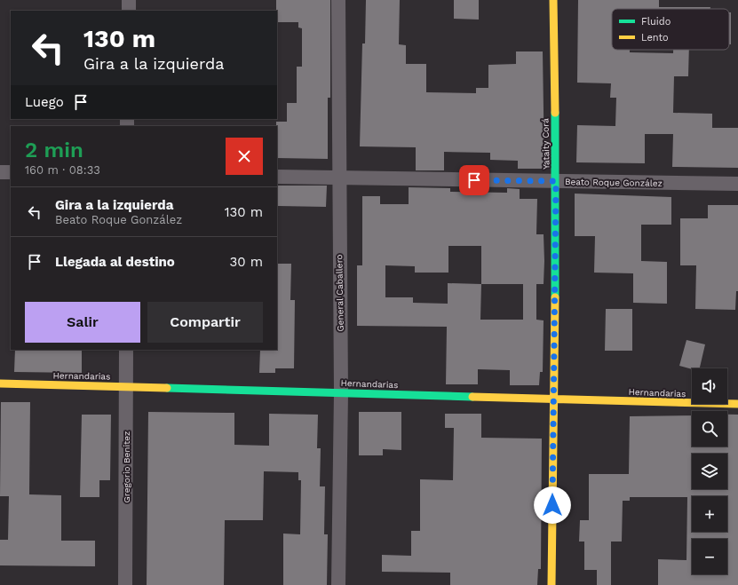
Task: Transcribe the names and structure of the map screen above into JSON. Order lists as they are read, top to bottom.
{
  "streets": {
    "street": [
      "Yataity Corá",
      "Beato Roque González",
      "General Caballero",
      "Hernandarias",
      "Gregorio Benitez"
    ]
  },
  "crossings": [
    ["Yataity Corá", "Beato Roque González"],
    ["Yataity Corá", "Hernandarias"],
    ["Beato Roque González", "General Caballero"],
    ["General Caballero", "Hernandarias"],
    ["Hernandarias", "Gregorio Benitez"]
  ],
  "legend": ["Fluido", "Lento"],
  "page": {
    "turn": ["130 m", "Gira a la izquierda"],
    "then": "Luego",
    "heading": ["2 min", "160 m · 08:33"],
    "list": [
      {
        "name": "Gira a la izquierda",
        "note": "Beato Roque González",
        "value": "130 m"
      },
      {
        "name": "Llegada al destino",
        "value": "30 m"
      }
    ],
    "buttons": ["Salir", "Compartir"],
    "map_buttons": ["+", "−"]
  }
}
